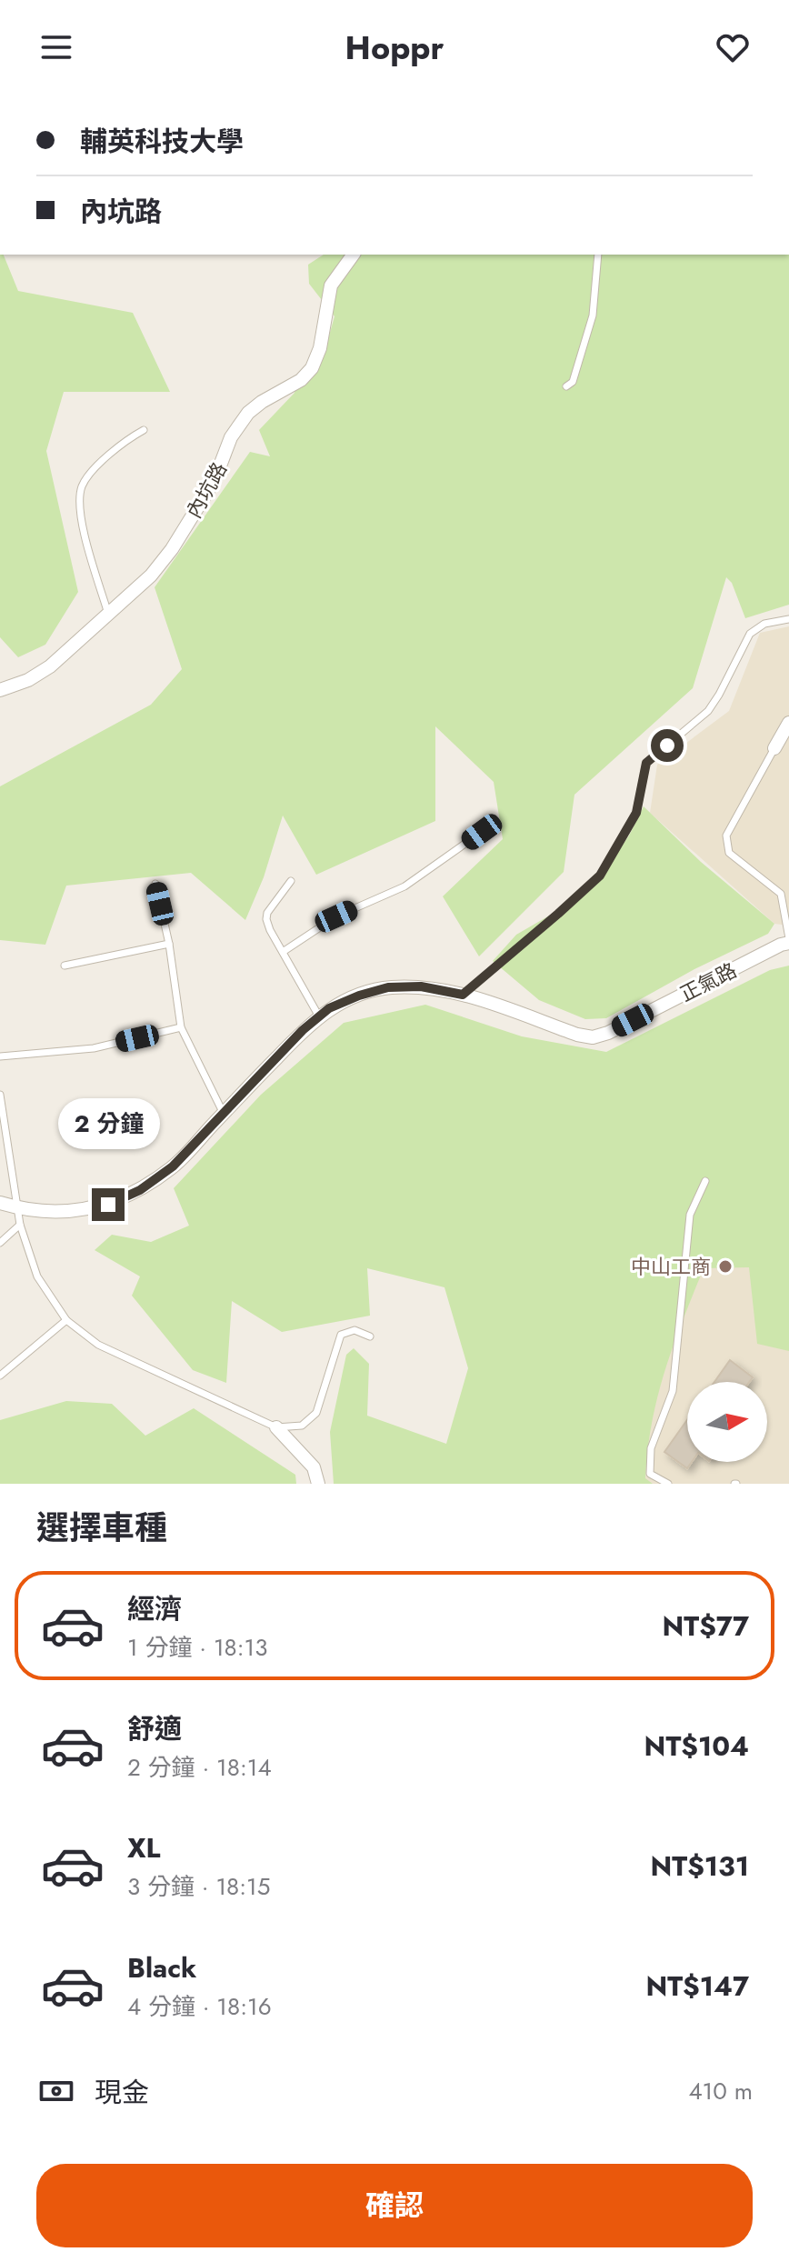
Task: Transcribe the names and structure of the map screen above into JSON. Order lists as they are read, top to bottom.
{
  "streets": {
    "street": ["內坑路", "正氣路"]
  },
  "places": ["中山工商"],
  "north": "right",
  "page": {
    "header": "Hoppr",
    "banner": ["輔英科技大學", "內坑路"],
    "bubble": "2 分鐘",
    "heading": "選擇車種",
    "list": [
      {
        "name": "經濟",
        "note": "1 分鐘 · 18:13",
        "value": "NT$77"
      },
      {
        "name": "舒適",
        "note": "2 分鐘 · 18:14",
        "value": "NT$104"
      },
      {
        "name": "XL",
        "note": "3 分鐘 · 18:15",
        "value": "NT$131"
      },
      {
        "name": "Black",
        "note": "4 分鐘 · 18:16",
        "value": "NT$147"
      }
    ],
    "pay": ["現金", "410 m"],
    "buttons": "確認"
  }
}
